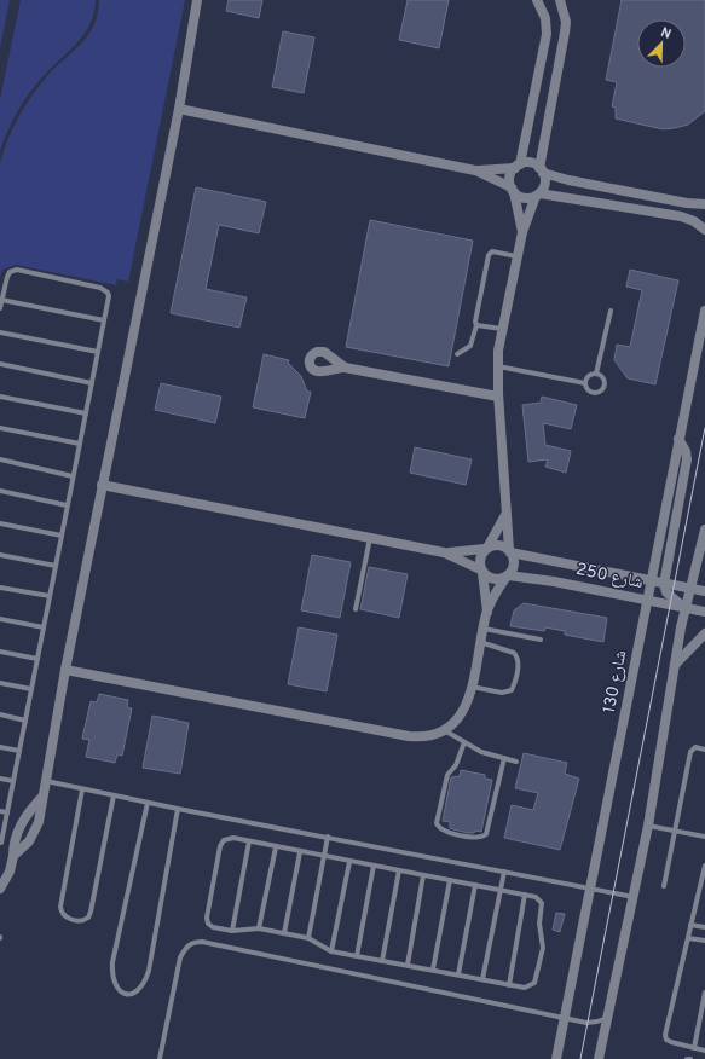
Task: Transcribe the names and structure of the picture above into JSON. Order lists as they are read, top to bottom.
{
  "streets": {
    "street": ["شارع 250", "شارع 130"]
  },
  "crossings": [
    ["شارع 250", "شارع 130"]
  ],
  "north": "top right"
}
